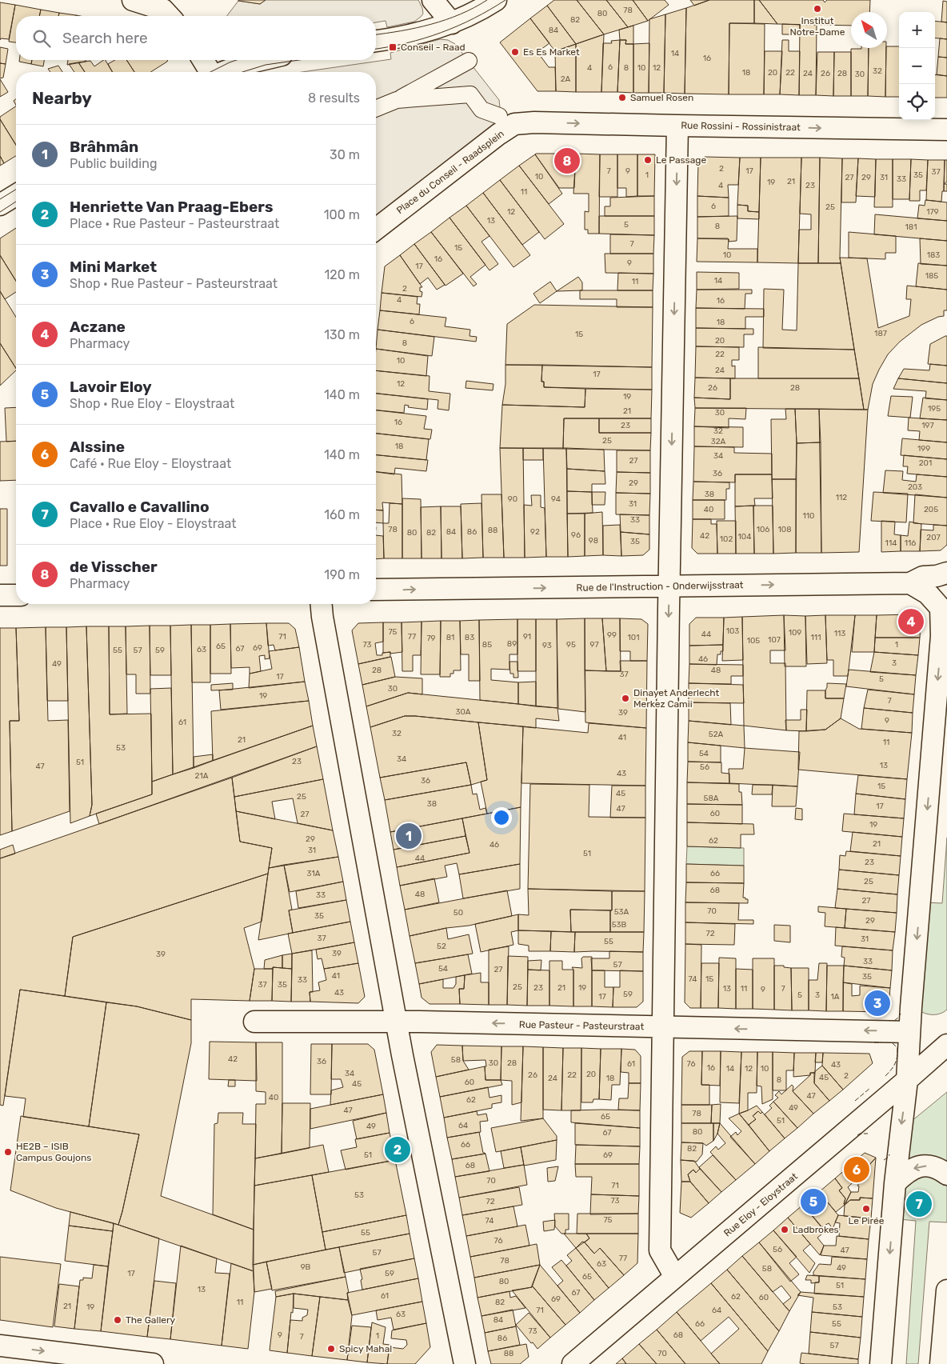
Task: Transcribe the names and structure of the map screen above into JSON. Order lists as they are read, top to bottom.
{
  "streets": {
    "street": [
      "Rue Rossini - Rossinistraat",
      "Place du Conseil - Raadsplein",
      "Rue de l'Instruction - Onderwijsstraat",
      "Rue Pasteur - Pasteurstraat",
      "Rue Eloy - Eloystraat"
    ]
  },
  "crossings": [
    ["Rue Rossini - Rossinistraat", "Place du Conseil - Raadsplein"]
  ],
  "one_way": ["Rue Rossini - Rossinistraat", "Rue de l'Instruction - Onderwijsstraat", "Rue Pasteur - Pasteurstraat"],
  "places": {
    "other": [
      "Institut Notre-Dame",
      "Es Es Market",
      "Samuel Rosen",
      "Le Passage",
      "Dinayet Anderlecht Merkez Camii",
      "HE2B – ISIB Campus Goujons",
      "Le Pirée",
      "Ladbrokes",
      "The Gallery",
      "Spicy Mahal"
    ],
    "transit": ["Conseil - Raad"]
  },
  "house_numbers": [
    "78",
    "80",
    "82",
    "84",
    "14",
    "16",
    "6",
    "4",
    "8",
    "10",
    "12",
    "32",
    "18",
    "20",
    "22",
    "24",
    "26",
    "28",
    "30",
    "2A",
    "2",
    "7",
    "9",
    "17",
    "37",
    "1",
    "35",
    "10",
    "27",
    "29",
    "31",
    "33",
    "21",
    "19",
    "4",
    "23",
    "11",
    "6",
    "25",
    "12",
    "179",
    "13",
    "5",
    "8",
    "181",
    "7",
    "15",
    "10",
    "183",
    "16",
    "9",
    "17",
    "185",
    "14",
    "11",
    "2",
    "4",
    "16",
    "6",
    "18",
    "187",
    "15",
    "20",
    "8",
    "22",
    "10",
    "24",
    "17",
    "12",
    "26",
    "28",
    "19",
    "195",
    "21",
    "30",
    "16",
    "23",
    "197",
    "32",
    "25",
    "32A",
    "18",
    "199",
    "34",
    "27",
    "201",
    "36",
    "29",
    "203",
    "38",
    "112",
    "90",
    "94",
    "31",
    "40",
    "205",
    "110",
    "33",
    "78",
    "106",
    "108",
    "88",
    "84",
    "86",
    "92",
    "80",
    "82",
    "96",
    "42",
    "104",
    "207",
    "102",
    "98",
    "35",
    "114",
    "116",
    "103",
    "75",
    "109",
    "113",
    "44",
    "99",
    "71",
    "77",
    "91",
    "81",
    "83",
    "101",
    "111",
    "79",
    "107",
    "105",
    "89",
    "73",
    "85",
    "95",
    "97",
    "1",
    "93",
    "65",
    "69",
    "67",
    "63",
    "55",
    "57",
    "59",
    "46",
    "3",
    "49",
    "28",
    "48",
    "37",
    "17",
    "5",
    "30",
    "19",
    "7",
    "30A",
    "39",
    "9",
    "61",
    "32",
    "52A",
    "41",
    "21",
    "11",
    "53",
    "54",
    "34",
    "23",
    "51",
    "13",
    "47",
    "56",
    "43",
    "21A",
    "36",
    "15",
    "45",
    "25",
    "58A",
    "38",
    "17",
    "47",
    "60",
    "27",
    "19",
    "29",
    "62",
    "21",
    "46",
    "31",
    "51",
    "44",
    "23",
    "31A",
    "66",
    "25",
    "68",
    "48",
    "33",
    "27",
    "70",
    "53A",
    "50",
    "35",
    "29",
    "53B",
    "72",
    "37",
    "31",
    "55",
    "52",
    "39",
    "39",
    "33",
    "57",
    "54",
    "27",
    "41",
    "35",
    "74",
    "15",
    "33",
    "37",
    "35",
    "25",
    "23",
    "21",
    "19",
    "13",
    "11",
    "7",
    "9",
    "43",
    "59",
    "5",
    "3",
    "17",
    "1A",
    "42",
    "58",
    "36",
    "30",
    "28",
    "61",
    "76",
    "43",
    "16",
    "14",
    "12",
    "10",
    "34",
    "20",
    "26",
    "22",
    "2",
    "45",
    "24",
    "18",
    "8",
    "60",
    "45",
    "47",
    "40",
    "62",
    "49",
    "47",
    "78",
    "65",
    "51",
    "64",
    "49",
    "80",
    "67",
    "66",
    "82",
    "51",
    "69",
    "68",
    "70",
    "71",
    "53",
    "73",
    "72",
    "75",
    "74",
    "55",
    "76",
    "56",
    "47",
    "57",
    "77",
    "78",
    "63",
    "9B",
    "49",
    "58",
    "17",
    "59",
    "65",
    "80",
    "51",
    "13",
    "67",
    "61",
    "62",
    "60",
    "69",
    "11",
    "82",
    "21",
    "19",
    "53",
    "71",
    "64",
    "63",
    "84",
    "66",
    "55",
    "73",
    "9",
    "68",
    "1",
    "7",
    "86",
    "57",
    "88",
    "70"
  ],
  "north": "top left",
  "page": {
    "map_buttons": ["+", "−"],
    "search": "Search here",
    "heading": ["Nearby", "8 results"],
    "list": [
      {
        "mark": "1",
        "name": "Brâhmân",
        "note": "Public building",
        "value": "30 m"
      },
      {
        "mark": "2",
        "name": "Henriette Van Praag-Ebers",
        "note": "Place · Rue Pasteur - Pasteurstraat",
        "value": "100 m"
      },
      {
        "mark": "3",
        "name": "Mini Market",
        "note": "Shop · Rue Pasteur - Pasteurstraat",
        "value": "120 m"
      },
      {
        "mark": "4",
        "name": "Aczane",
        "note": "Pharmacy",
        "value": "130 m"
      },
      {
        "mark": "5",
        "name": "Lavoir Eloy",
        "note": "Shop · Rue Eloy - Eloystraat",
        "value": "140 m"
      },
      {
        "mark": "6",
        "name": "Alssine",
        "note": "Café · Rue Eloy - Eloystraat",
        "value": "140 m"
      },
      {
        "mark": "7",
        "name": "Cavallo e Cavallino",
        "note": "Place · Rue Eloy - Eloystraat",
        "value": "160 m"
      },
      {
        "mark": "8",
        "name": "de Visscher",
        "note": "Pharmacy",
        "value": "190 m"
      }
    ],
    "pins": [
      "8",
      "4",
      "1",
      "3",
      "2",
      "6",
      "5",
      "7"
    ]
  }
}
